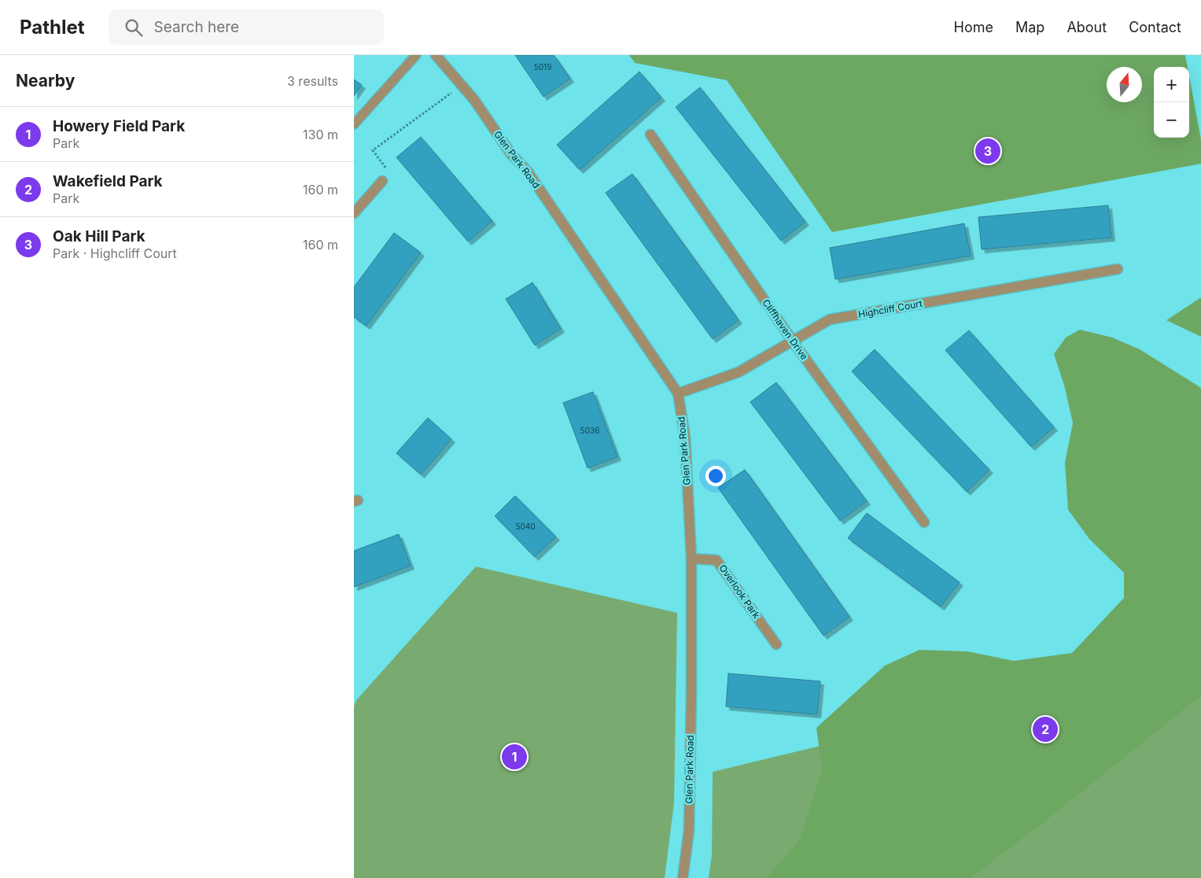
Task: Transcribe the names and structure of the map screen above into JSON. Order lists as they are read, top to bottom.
{
  "streets": {
    "street": [
      "Glen Park Road",
      "Highcliff Court",
      "Cliffhaven Drive",
      "Overlook Park"
    ]
  },
  "crossings": [
    ["Glen Park Road", "Highcliff Court"],
    ["Glen Park Road", "Overlook Park"],
    ["Highcliff Court", "Cliffhaven Drive"]
  ],
  "house_numbers": ["5019", "5036", "5040"],
  "north": "top",
  "page": {
    "header": "Pathlet",
    "search": "Search here",
    "nav": [
      "Home",
      "Map",
      "About",
      "Contact"
    ],
    "heading": ["Nearby", "3 results"],
    "map_buttons": ["+", "−"],
    "list": [
      {
        "mark": "1",
        "name": "Howery Field Park",
        "note": "Park",
        "value": "130 m"
      },
      {
        "mark": "2",
        "name": "Wakefield Park",
        "note": "Park",
        "value": "160 m"
      },
      {
        "mark": "3",
        "name": "Oak Hill Park",
        "note": "Park · Highcliff Court",
        "value": "160 m"
      }
    ],
    "pins": ["3", "2", "1"]
  }
}
